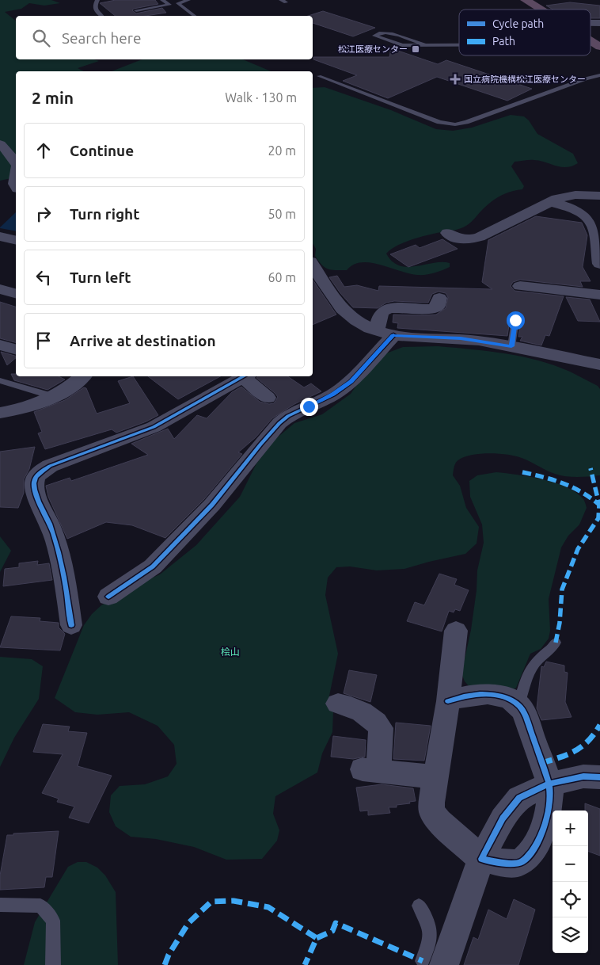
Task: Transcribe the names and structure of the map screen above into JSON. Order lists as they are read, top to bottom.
{
  "parks": ["桧山"],
  "places": {
    "transit": ["松江医療センター"],
    "health": ["国立病院機構松江医療センター"]
  },
  "legend": ["Cycle path", "Path"],
  "page": {
    "search": "Search here",
    "heading": ["2 min", "Walk · 130 m"],
    "list": [
      ["Continue", "20 m"],
      ["Turn right", "50 m"],
      ["Turn left", "60 m"],
      "Arrive at destination"
    ],
    "map_buttons": ["+", "−"]
  }
}
